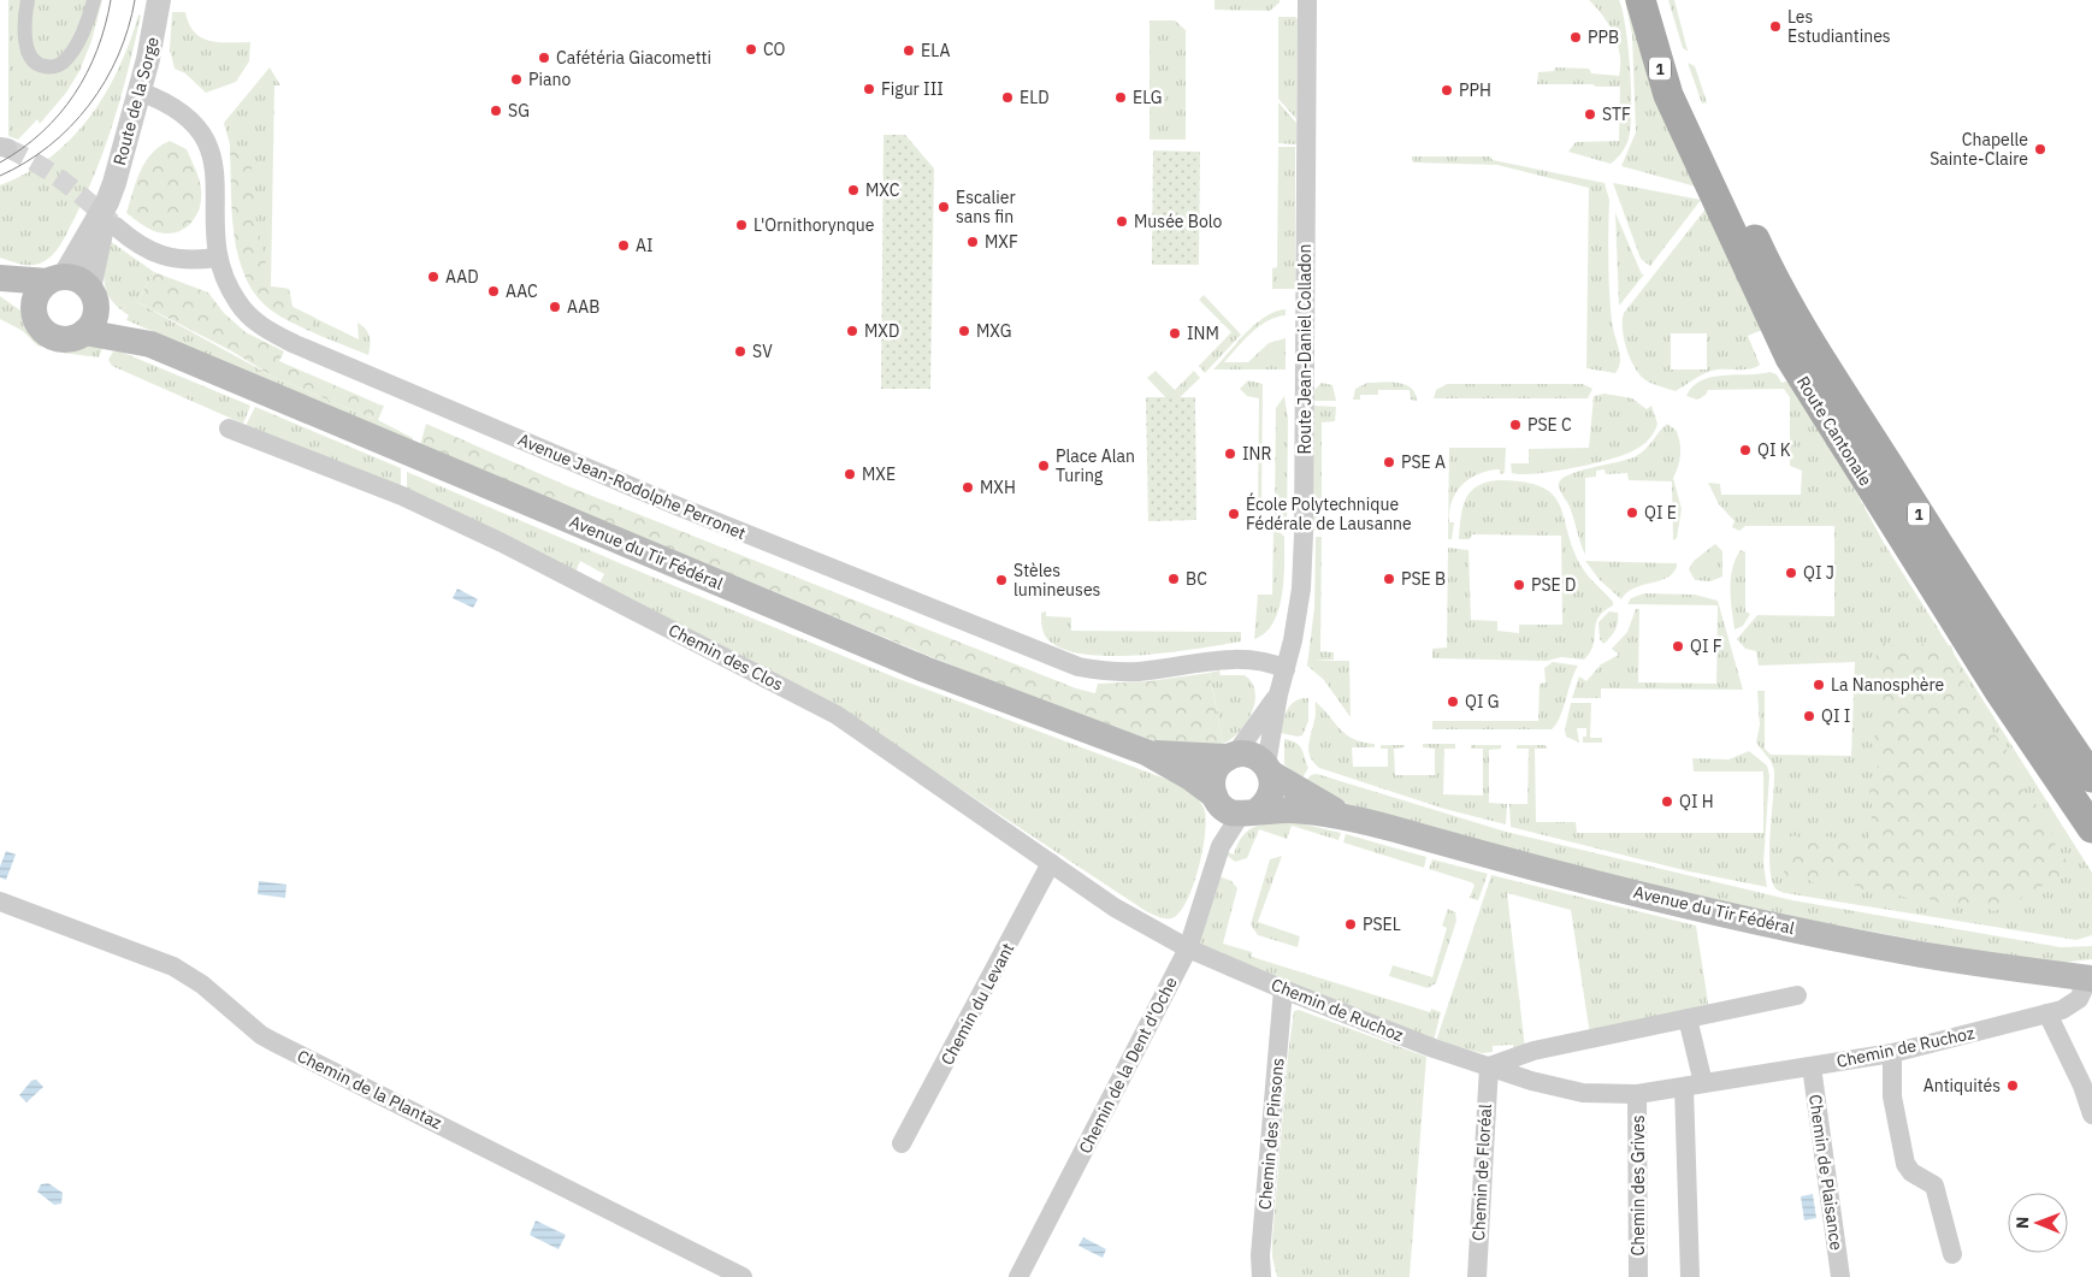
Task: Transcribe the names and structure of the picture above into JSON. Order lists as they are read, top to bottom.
{
  "streets": {
    "main road": ["1", "Route Cantonale", "Avenue du Tir Fédéral"],
    "street": [
      "Route de la Sorge",
      "Route Jean-Daniel Colladon",
      "Avenue Jean-Rodolphe Perronet",
      "Chemin des Clos",
      "Chemin du Levant",
      "Chemin de Ruchoz",
      "Chemin de la Dent d'Oche",
      "Chemin de la Plantaz",
      "Chemin des Pinsons",
      "Chemin de Floréal",
      "Chemin de Plaisance",
      "Chemin des Grives"
    ]
  },
  "crossings": [
    ["Route de la Sorge", "Avenue Jean-Rodolphe Perronet"],
    ["Route de la Sorge", "Avenue du Tir Fédéral"],
    ["Route Jean-Daniel Colladon", "Avenue Jean-Rodolphe Perronet"],
    ["Route Jean-Daniel Colladon", "Avenue du Tir Fédéral"],
    ["Route Jean-Daniel Colladon", "Chemin de la Dent d'Oche"],
    ["Avenue du Tir Fédéral", "Chemin de Ruchoz"],
    ["Avenue du Tir Fédéral", "Chemin de la Dent d'Oche"],
    ["Chemin des Clos", "Chemin du Levant"],
    ["Chemin des Clos", "Chemin de Ruchoz"],
    ["Chemin des Clos", "Chemin de la Dent d'Oche"],
    ["Chemin de Ruchoz", "Chemin de la Dent d'Oche"],
    ["Chemin de Ruchoz", "Chemin des Pinsons"],
    ["Chemin de Ruchoz", "Chemin de Floréal"],
    ["Chemin de Ruchoz", "Chemin de Plaisance"],
    ["Chemin de Ruchoz", "Chemin des Grives"]
  ],
  "places": [
    "Les Estudiantines",
    "PPB",
    "CO",
    "ELA",
    "Cafétéria Giacometti",
    "Piano",
    "Figur III",
    "PPH",
    "ELD",
    "ELG",
    "SG",
    "STF",
    "Chapelle Sainte-Claire",
    "MXC",
    "Escalier sans fin",
    "Musée Bolo",
    "L'Ornithorynque",
    "MXF",
    "AI",
    "AAD",
    "AAC",
    "AAB",
    "MXD",
    "MXG",
    "INM",
    "SV",
    "PSE C",
    "QI K",
    "INR",
    "PSE A",
    "Place Alan Turing",
    "MXE",
    "MXH",
    "QI E",
    "École Polytechnique Fédérale de Lausanne",
    "QI J",
    "BC",
    "PSE B",
    "Stèles lumineuses",
    "PSE D",
    "QI F",
    "La Nanosphère",
    "QI G",
    "QI I",
    "QI H",
    "PSEL",
    "Antiquités"
  ],
  "north": "left"
}
